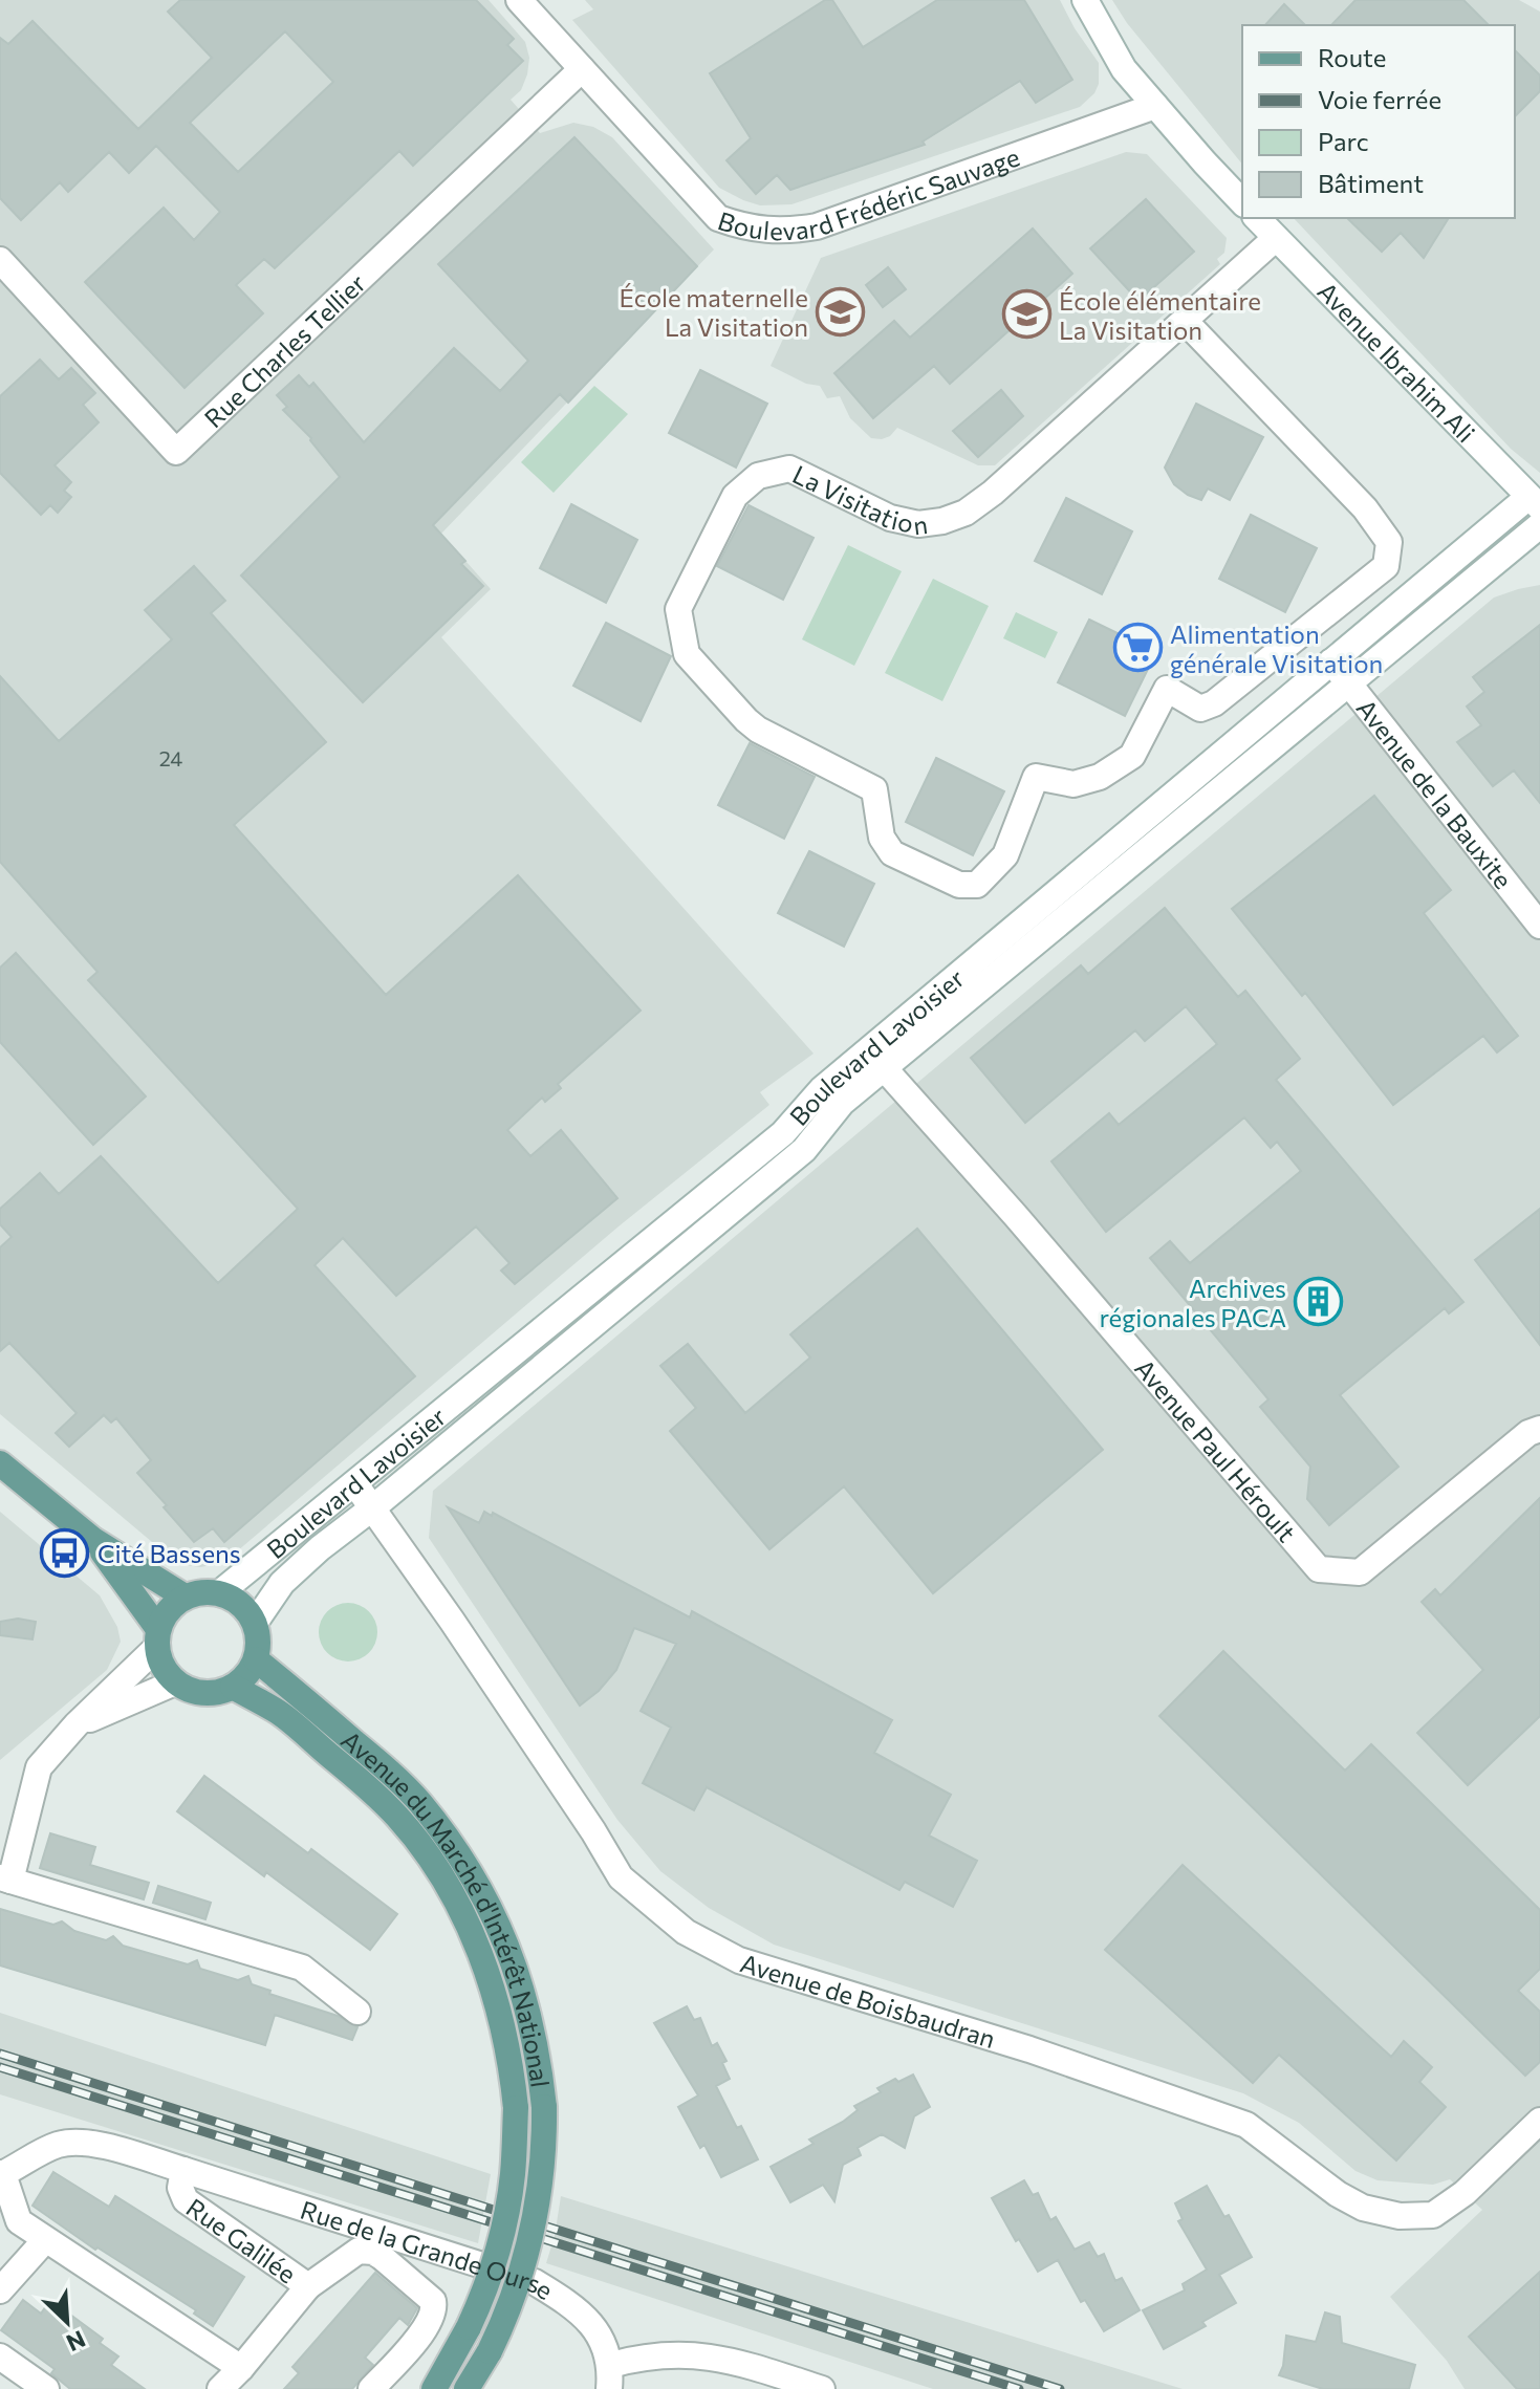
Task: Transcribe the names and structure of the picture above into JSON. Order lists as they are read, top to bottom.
{
  "streets": {
    "main road": ["Avenue du Marché d'Intérêt National"],
    "street": [
      "Boulevard Frédéric Sauvage",
      "Rue Charles Tellier",
      "Avenue Ibrahim Ali",
      "La Visitation",
      "Avenue de la Bauxite",
      "Boulevard Lavoisier",
      "Avenue Paul Héroult",
      "Avenue de Boisbaudran",
      "Rue Galilée",
      "Rue de la Grande Ourse"
    ]
  },
  "crossings": [
    ["Boulevard Frédéric Sauvage", "Rue Charles Tellier"],
    ["Avenue Ibrahim Ali", "La Visitation"],
    ["Avenue Ibrahim Ali", "Boulevard Lavoisier"],
    ["Avenue de la Bauxite", "Boulevard Lavoisier"],
    ["Boulevard Lavoisier", "Avenue Paul Héroult"],
    ["Boulevard Lavoisier", "Avenue du Marché d'Intérêt National"],
    ["Boulevard Lavoisier", "Avenue de Boisbaudran"],
    ["Rue Galilée", "Rue de la Grande Ourse"]
  ],
  "places": {
    "school or university": ["École maternelle La Visitation", "École élémentaire La Visitation"],
    "supermarket": ["Alimentation générale Visitation"],
    "building": ["Archives régionales PACA"],
    "bus stop": ["Cité Bassens"]
  },
  "house_numbers": ["24"],
  "legend": [
    "Route",
    "Voie ferrée",
    "Parc",
    "Bâtiment"
  ],
  "north": "bottom right"
}
